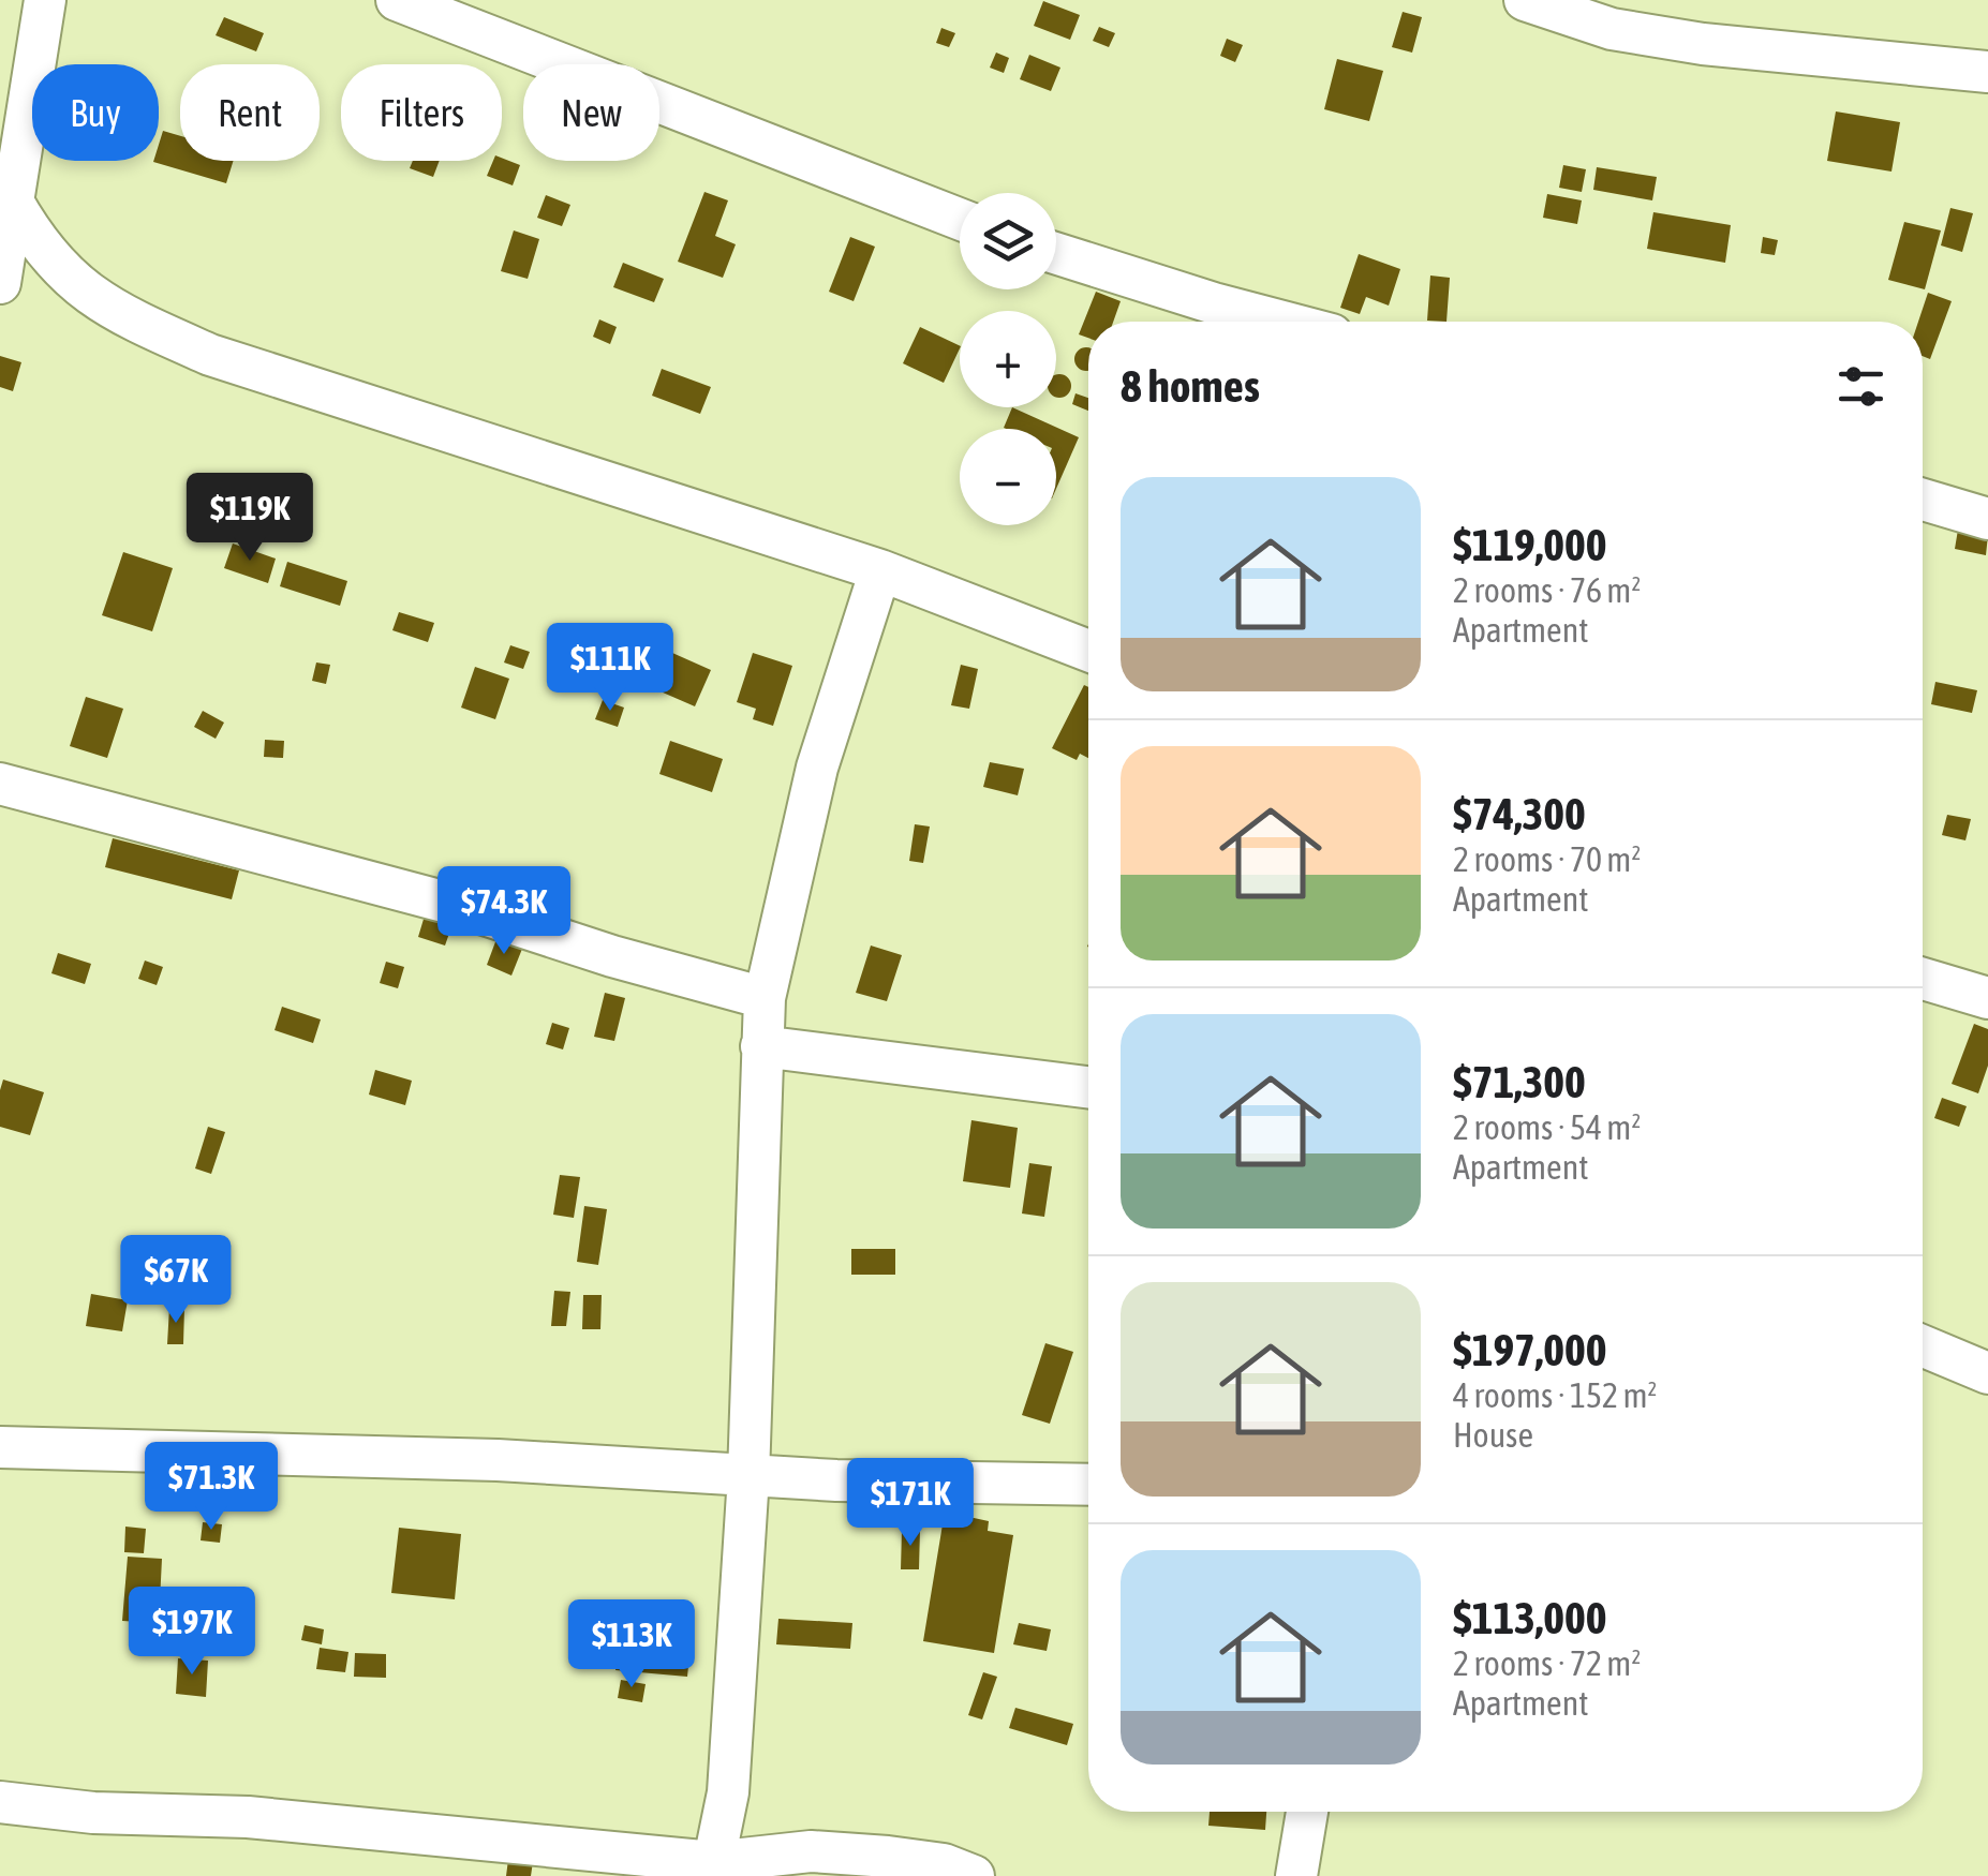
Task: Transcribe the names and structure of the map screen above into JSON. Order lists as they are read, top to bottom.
{
  "page": {
    "chip": [
      "Buy",
      "Rent",
      "Filters",
      "New"
    ],
    "map_buttons": ["+", "−"],
    "heading": "8 homes",
    "list": [
      {
        "name": "$119,000",
        "note": "2 rooms · 76 m² · Apartment"
      },
      {
        "name": "$74,300",
        "note": "2 rooms · 70 m² · Apartment"
      },
      {
        "name": "$71,300",
        "note": "2 rooms · 54 m² · Apartment"
      },
      {
        "name": "$197,000",
        "note": "4 rooms · 152 m² · House"
      },
      {
        "name": "$113,000",
        "note": "2 rooms · 72 m² · Apartment"
      }
    ],
    "price": [
      "$119K",
      "$111K",
      "$74.3K",
      "$67K",
      "$71.3K",
      "$171K",
      "$197K",
      "$113K"
    ]
  }
}
